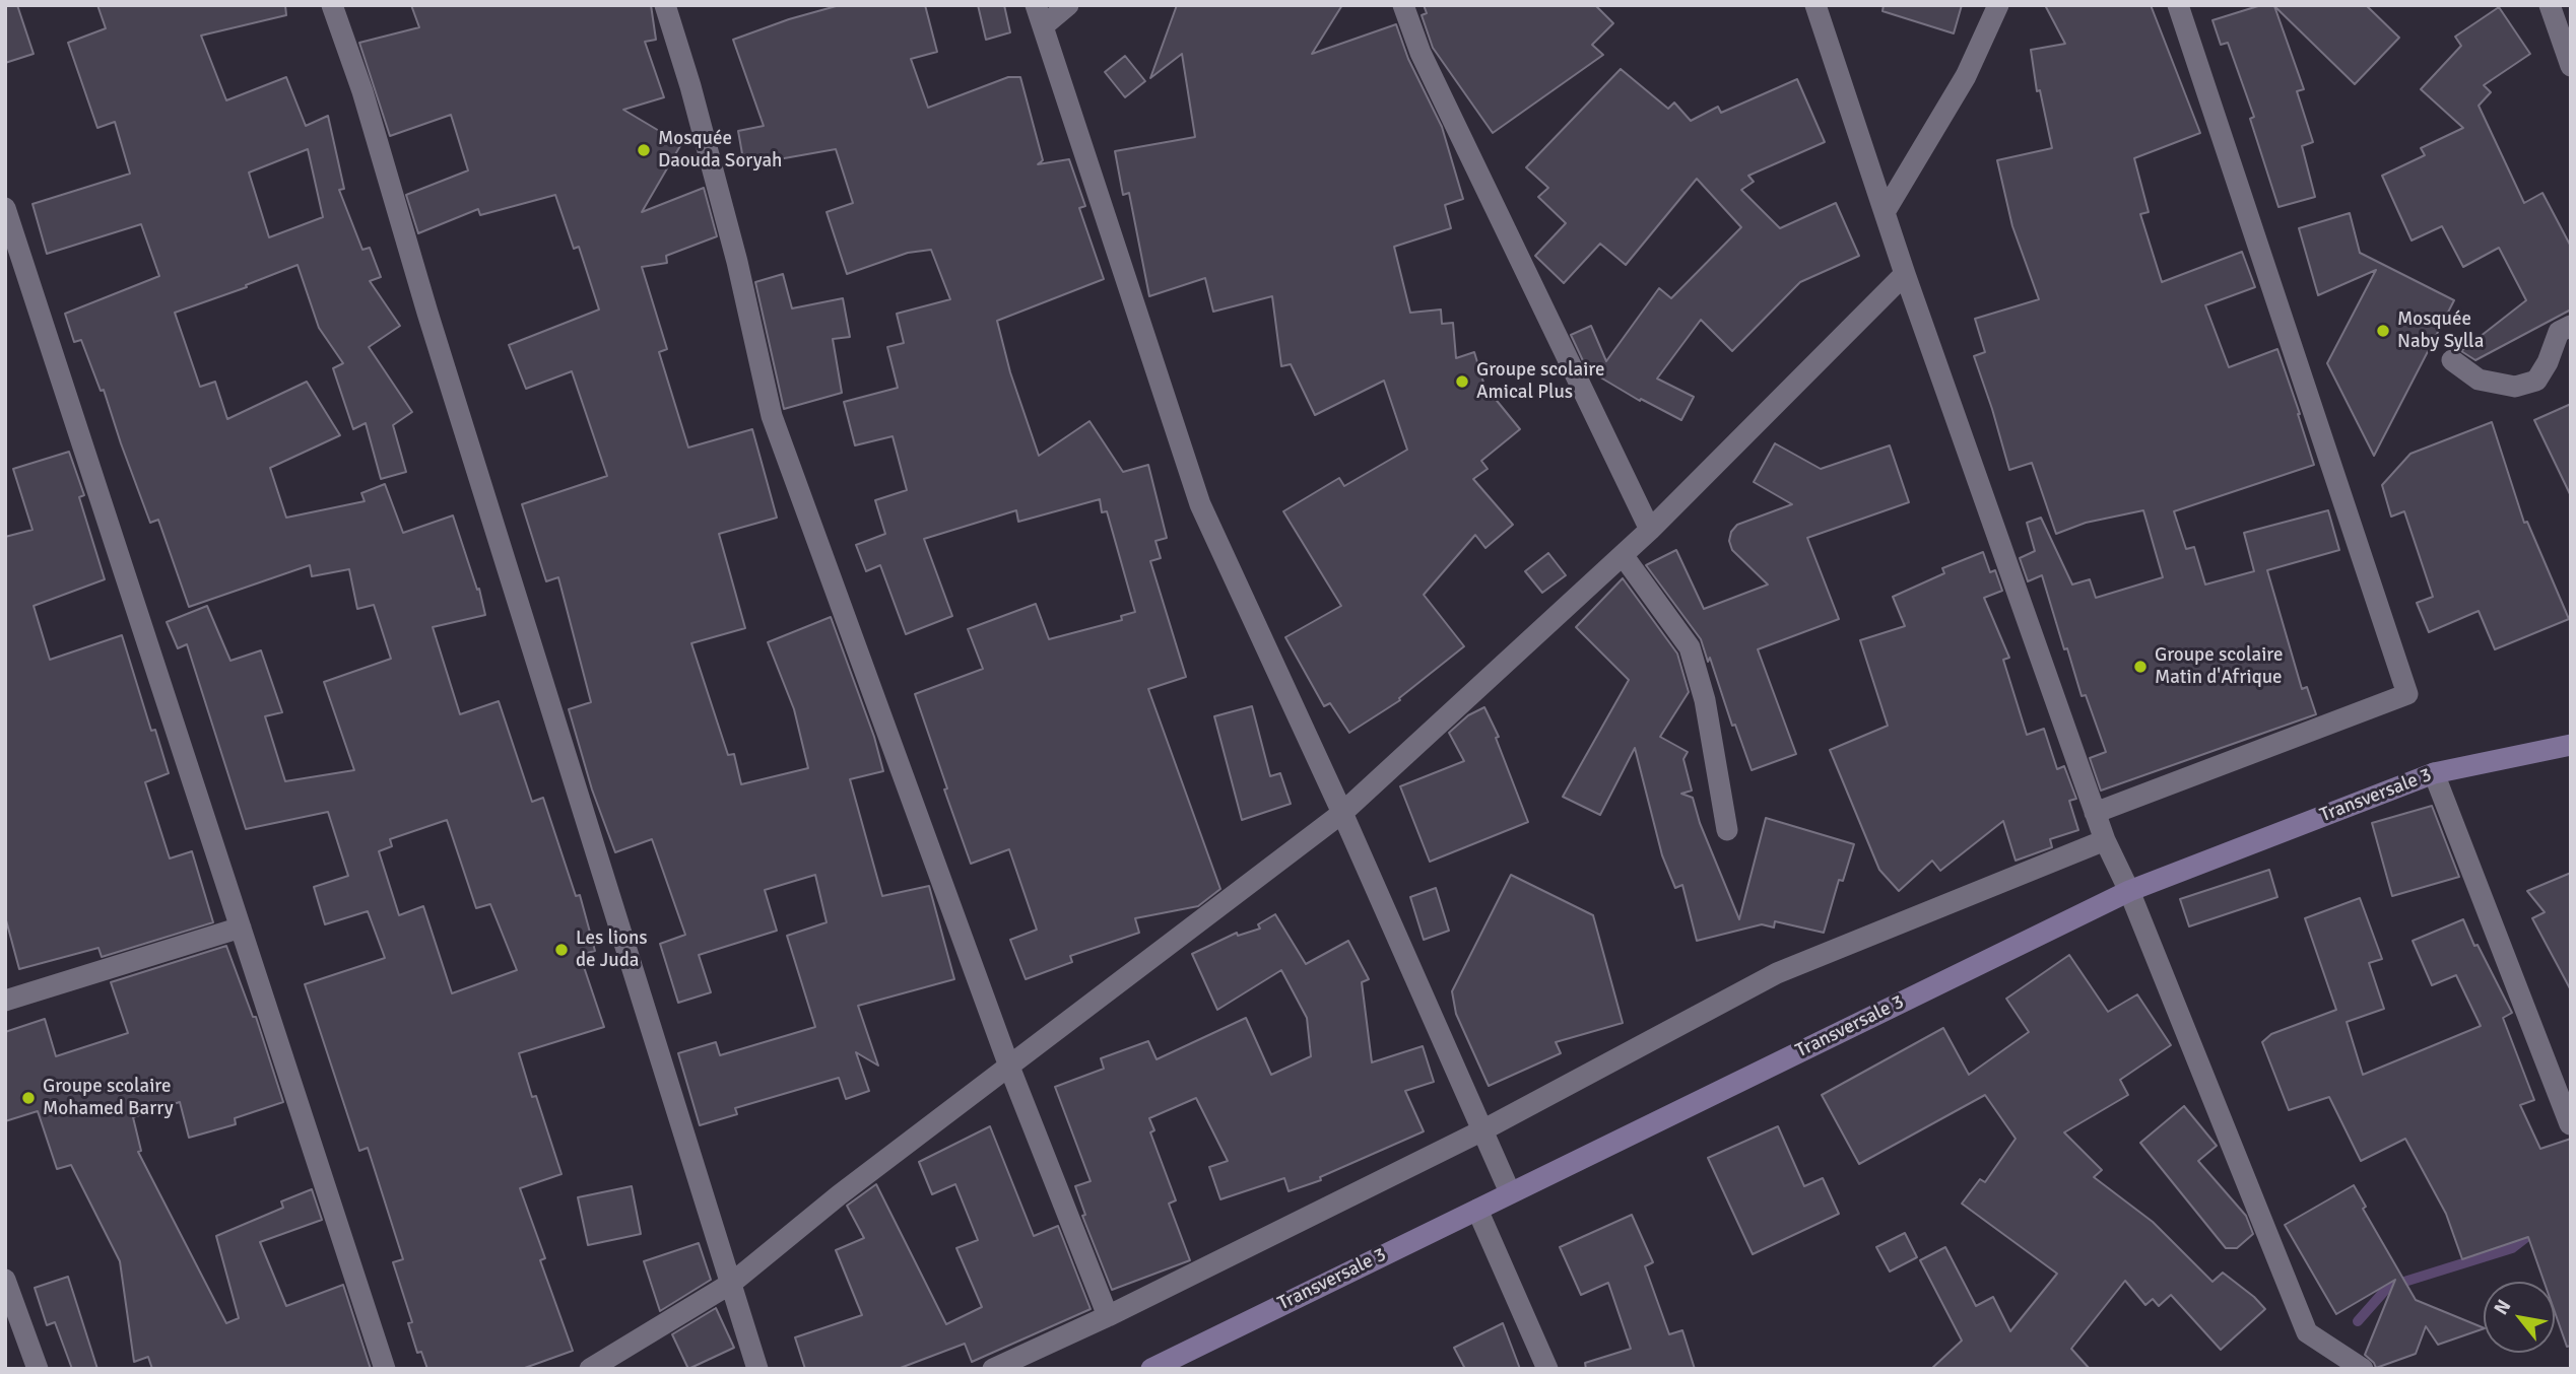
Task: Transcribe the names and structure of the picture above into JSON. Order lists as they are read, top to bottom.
{
  "streets": {
    "main road": ["Transversale 3"]
  },
  "places": [
    "Mosquée Daouda Soryah",
    "Mosquée Naby Sylla",
    "Groupe scolaire Amical Plus",
    "Groupe scolaire Matin d'Afrique",
    "Les lions de Juda",
    "Groupe scolaire Mohamed Barry"
  ],
  "north": "top left"
}
